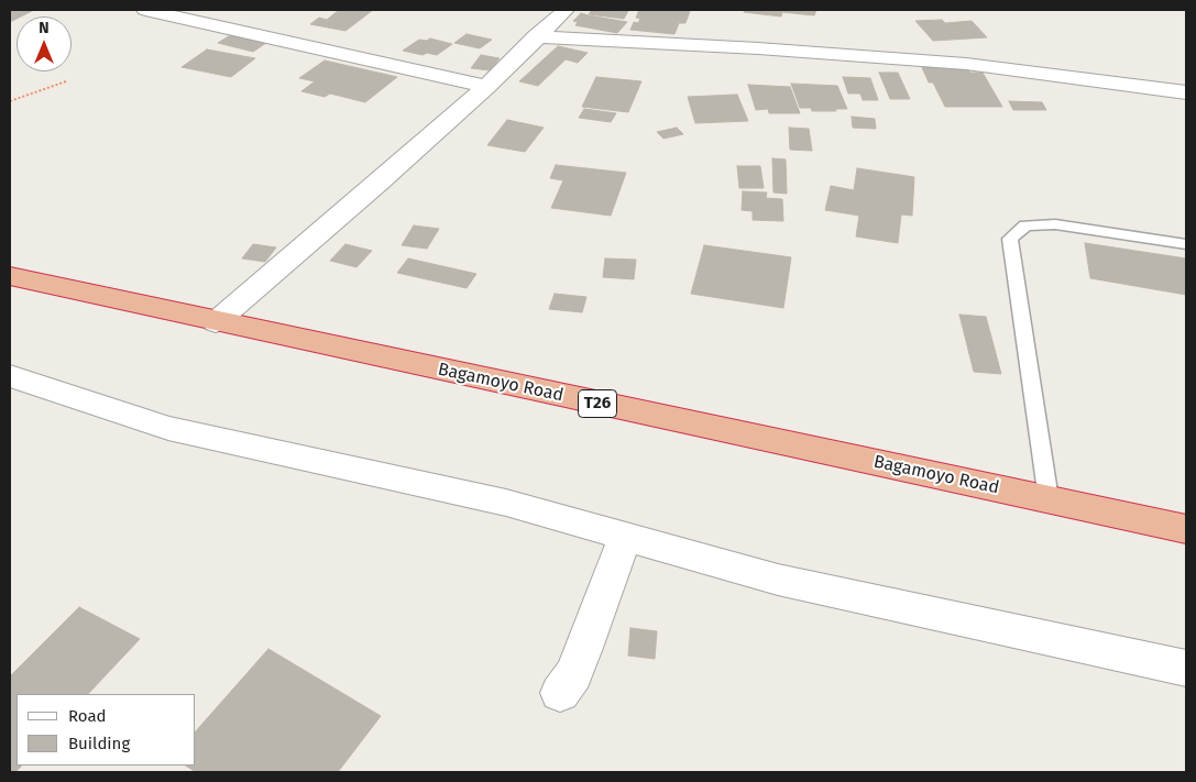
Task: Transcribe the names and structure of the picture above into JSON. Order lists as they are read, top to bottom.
{
  "streets": {
    "highway": ["Bagamoyo Road", "T26"]
  },
  "legend": ["Road", "Building"],
  "north": "top"
}
